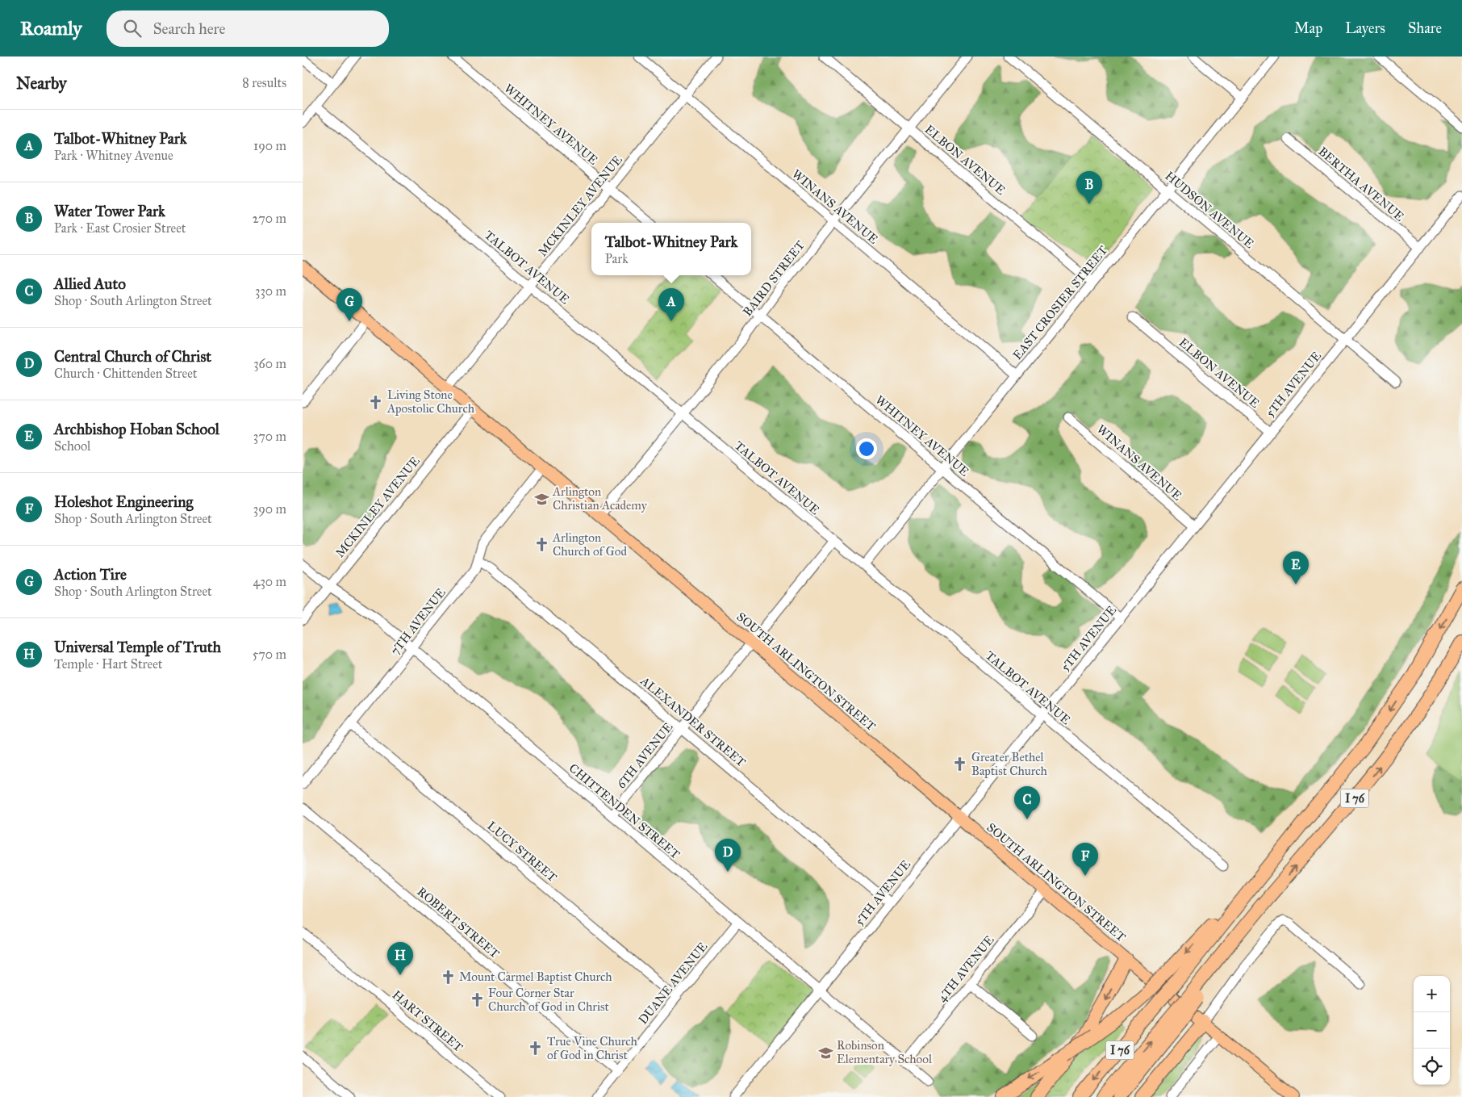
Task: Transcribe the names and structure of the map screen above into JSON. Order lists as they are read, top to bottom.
{
  "streets": {
    "highway": ["I 76"],
    "main road": ["SOUTH ARLINGTON STREET"],
    "street": [
      "WHITNEY AVENUE",
      "ELBON AVENUE",
      "BERTHA AVENUE",
      "MCKINLEY AVENUE",
      "WINANS AVENUE",
      "HUDSON AVENUE",
      "TALBOT AVENUE",
      "BAIRD STREET",
      "EAST CROSIER STREET",
      "5TH AVENUE",
      "7TH AVENUE",
      "ALEXANDER STREET",
      "6TH AVENUE",
      "CHITTENDEN STREET",
      "LUCY STREET",
      "ROBERT STREET",
      "4TH AVENUE",
      "DUANE AVENUE",
      "HART STREET"
    ]
  },
  "crossings": [
    ["WHITNEY AVENUE", "MCKINLEY AVENUE"],
    ["WHITNEY AVENUE", "BAIRD STREET"],
    ["WHITNEY AVENUE", "EAST CROSIER STREET"],
    ["WHITNEY AVENUE", "5TH AVENUE"],
    ["ELBON AVENUE", "BAIRD STREET"],
    ["ELBON AVENUE", "EAST CROSIER STREET"],
    ["ELBON AVENUE", "5TH AVENUE"],
    ["BERTHA AVENUE", "5TH AVENUE"],
    ["MCKINLEY AVENUE", "WINANS AVENUE"],
    ["MCKINLEY AVENUE", "TALBOT AVENUE"],
    ["MCKINLEY AVENUE", "SOUTH ARLINGTON STREET"],
    ["MCKINLEY AVENUE", "CHITTENDEN STREET"],
    ["WINANS AVENUE", "BAIRD STREET"],
    ["WINANS AVENUE", "EAST CROSIER STREET"],
    ["WINANS AVENUE", "5TH AVENUE"],
    ["HUDSON AVENUE", "EAST CROSIER STREET"],
    ["HUDSON AVENUE", "5TH AVENUE"],
    ["TALBOT AVENUE", "BAIRD STREET"],
    ["TALBOT AVENUE", "EAST CROSIER STREET"],
    ["TALBOT AVENUE", "5TH AVENUE"],
    ["TALBOT AVENUE", "6TH AVENUE"],
    ["BAIRD STREET", "SOUTH ARLINGTON STREET"],
    ["5TH AVENUE", "SOUTH ARLINGTON STREET"],
    ["5TH AVENUE", "ALEXANDER STREET"],
    ["5TH AVENUE", "CHITTENDEN STREET"],
    ["7TH AVENUE", "SOUTH ARLINGTON STREET"],
    ["7TH AVENUE", "ALEXANDER STREET"],
    ["7TH AVENUE", "CHITTENDEN STREET"],
    ["7TH AVENUE", "LUCY STREET"],
    ["SOUTH ARLINGTON STREET", "6TH AVENUE"],
    ["SOUTH ARLINGTON STREET", "4TH AVENUE"],
    ["ALEXANDER STREET", "6TH AVENUE"],
    ["6TH AVENUE", "CHITTENDEN STREET"],
    ["CHITTENDEN STREET", "4TH AVENUE"],
    ["CHITTENDEN STREET", "DUANE AVENUE"],
    ["LUCY STREET", "DUANE AVENUE"],
    ["ROBERT STREET", "DUANE AVENUE"]
  ],
  "places": {
    "church": [
      "Living Stone Apostolic Church",
      "Arlington Church of God",
      "Greater Bethel Baptist Church",
      "Mount Carmel Baptist Church",
      "Four Corner Star Church of God in Christ",
      "True Vine Church of God in Christ"
    ],
    "school or university": ["Arlington Christian Academy", "Robinson Elementary School"]
  },
  "page": {
    "header": "Roamly",
    "search": "Search here",
    "nav": ["Map", "Layers", "Share"],
    "heading": ["Nearby", "8 results"],
    "list": [
      {
        "mark": "A",
        "name": "Talbot-Whitney Park",
        "note": "Park · Whitney Avenue",
        "value": "190 m"
      },
      {
        "mark": "B",
        "name": "Water Tower Park",
        "note": "Park · East Crosier Street",
        "value": "270 m"
      },
      {
        "mark": "C",
        "name": "Allied Auto",
        "note": "Shop · South Arlington Street",
        "value": "330 m"
      },
      {
        "mark": "D",
        "name": "Central Church of Christ",
        "note": "Church · Chittenden Street",
        "value": "360 m"
      },
      {
        "mark": "E",
        "name": "Archbishop Hoban School",
        "note": "School",
        "value": "370 m"
      },
      {
        "mark": "F",
        "name": "Holeshot Engineering",
        "note": "Shop · South Arlington Street",
        "value": "390 m"
      },
      {
        "mark": "G",
        "name": "Action Tire",
        "note": "Shop · South Arlington Street",
        "value": "430 m"
      },
      {
        "mark": "H",
        "name": "Universal Temple of Truth",
        "note": "Temple · Hart Street",
        "value": "570 m"
      }
    ],
    "pins": [
      "B",
      "A",
      "G",
      "E",
      "C",
      "D",
      "F",
      "H"
    ],
    "popup": ["Talbot-Whitney Park", "Park"],
    "map_buttons": ["+", "−"]
  }
}
